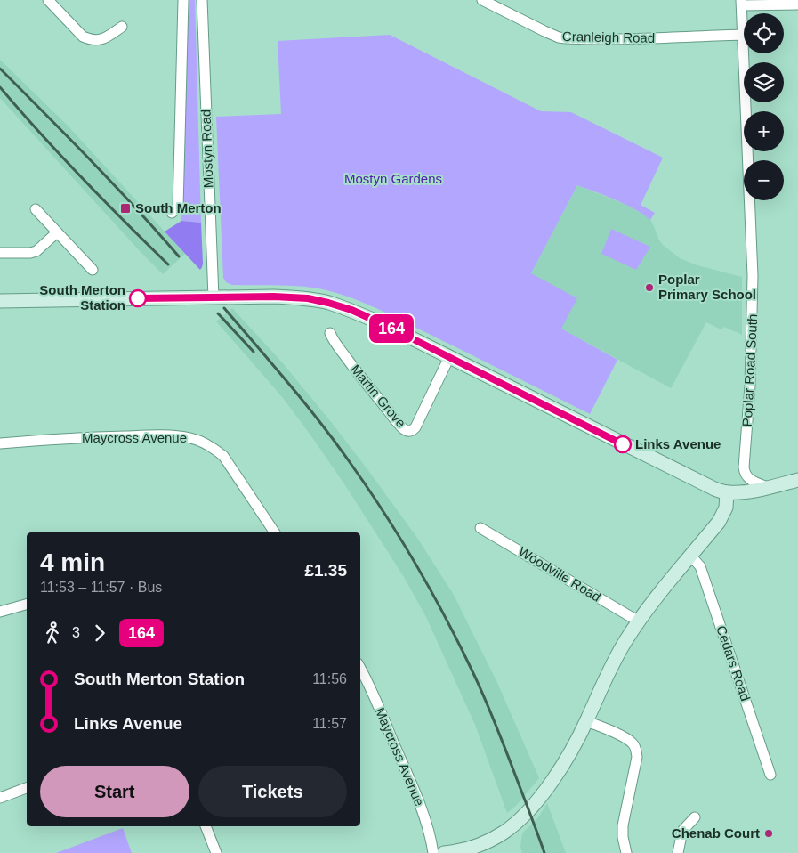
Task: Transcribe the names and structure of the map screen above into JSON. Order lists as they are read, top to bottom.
{
  "streets": {
    "street": [
      "Cranleigh Road",
      "Mostyn Road",
      "Poplar Road South",
      "Martin Grove",
      "Maycross Avenue",
      "Woodville Road",
      "Cedars Road"
    ]
  },
  "crossings": [
    ["Cranleigh Road", "Poplar Road South"]
  ],
  "parks": ["Mostyn Gardens"],
  "places": {
    "transit": ["South Merton"],
    "other": [
      "Poplar Primary School",
      "South Merton Station",
      "Links Avenue",
      "Chenab Court"
    ]
  },
  "lines": ["bus line 164"],
  "page": {
    "on_map": "164",
    "map_buttons": ["+", "−"],
    "heading": ["4 min", "11:53 – 11:57 · Bus", "£1.35"],
    "legs": ["3", "164"],
    "list": [
      {
        "name": "South Merton Station",
        "value": "11:56"
      },
      {
        "name": "Links Avenue",
        "value": "11:57"
      }
    ],
    "buttons": ["Start", "Tickets"]
  }
}
